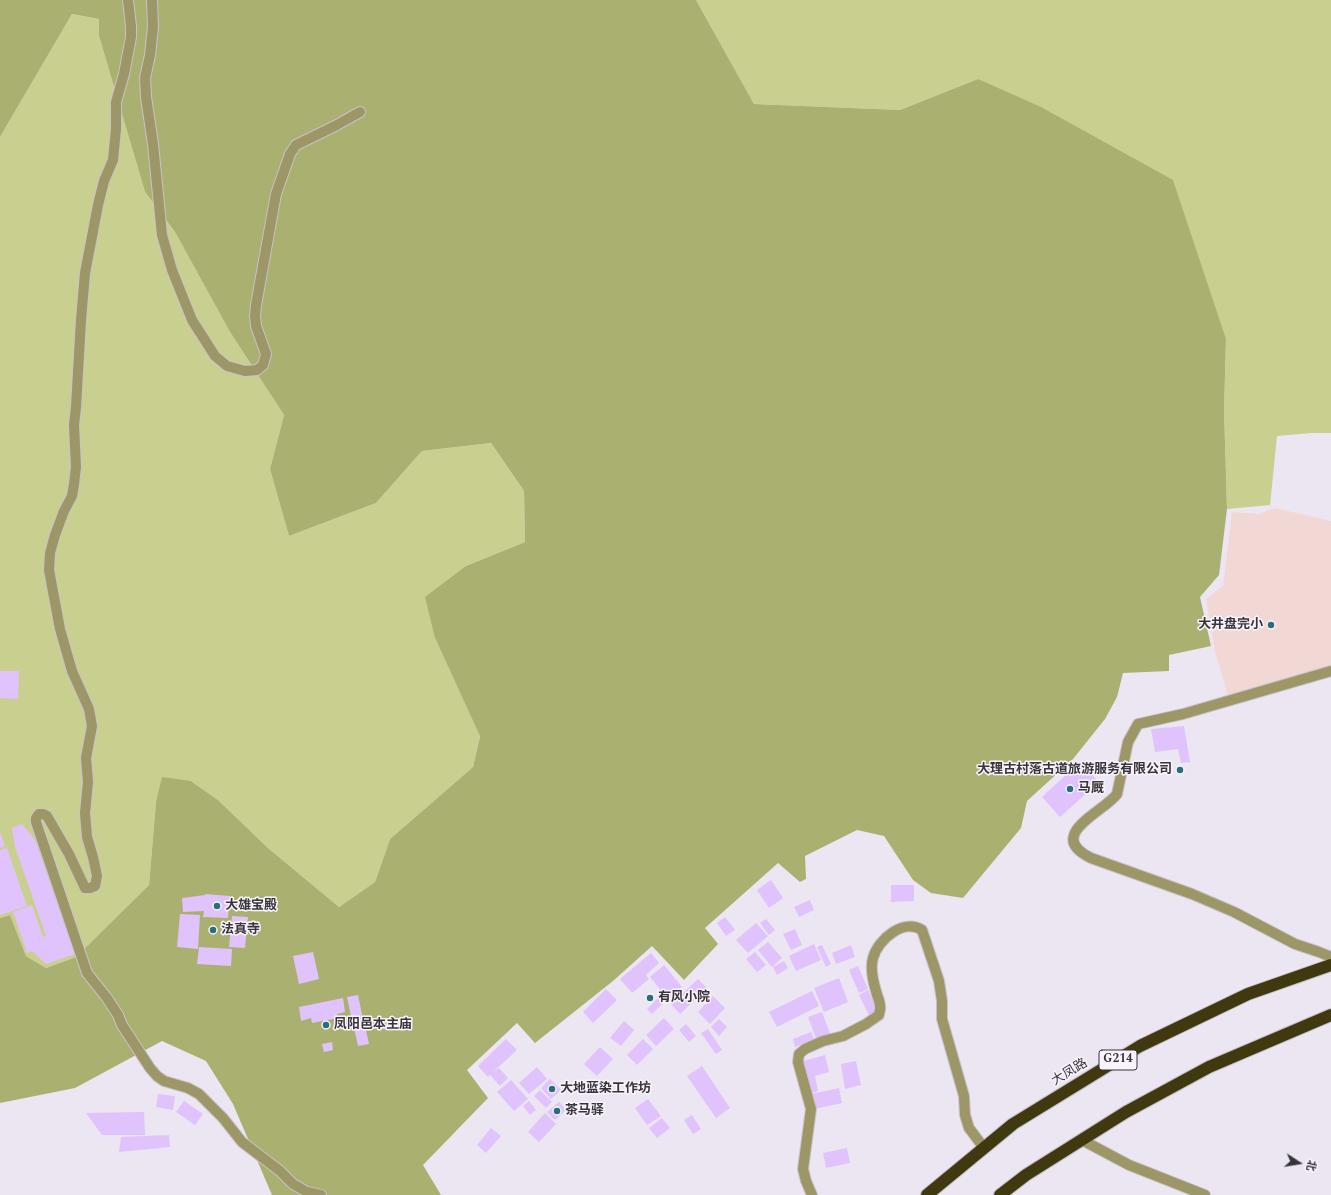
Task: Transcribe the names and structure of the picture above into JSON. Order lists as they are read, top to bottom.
{
  "streets": {
    "highway": ["G214", "大凤路"]
  },
  "places": [
    "大井盘完小",
    "大理古村落古道旅游服务有限公司",
    "马厩",
    "大雄宝殿",
    "法真寺",
    "有风小院",
    "凤阳邑本主庙",
    "大地蓝染工作坊",
    "茶马驿"
  ],
  "north": "right"
}
